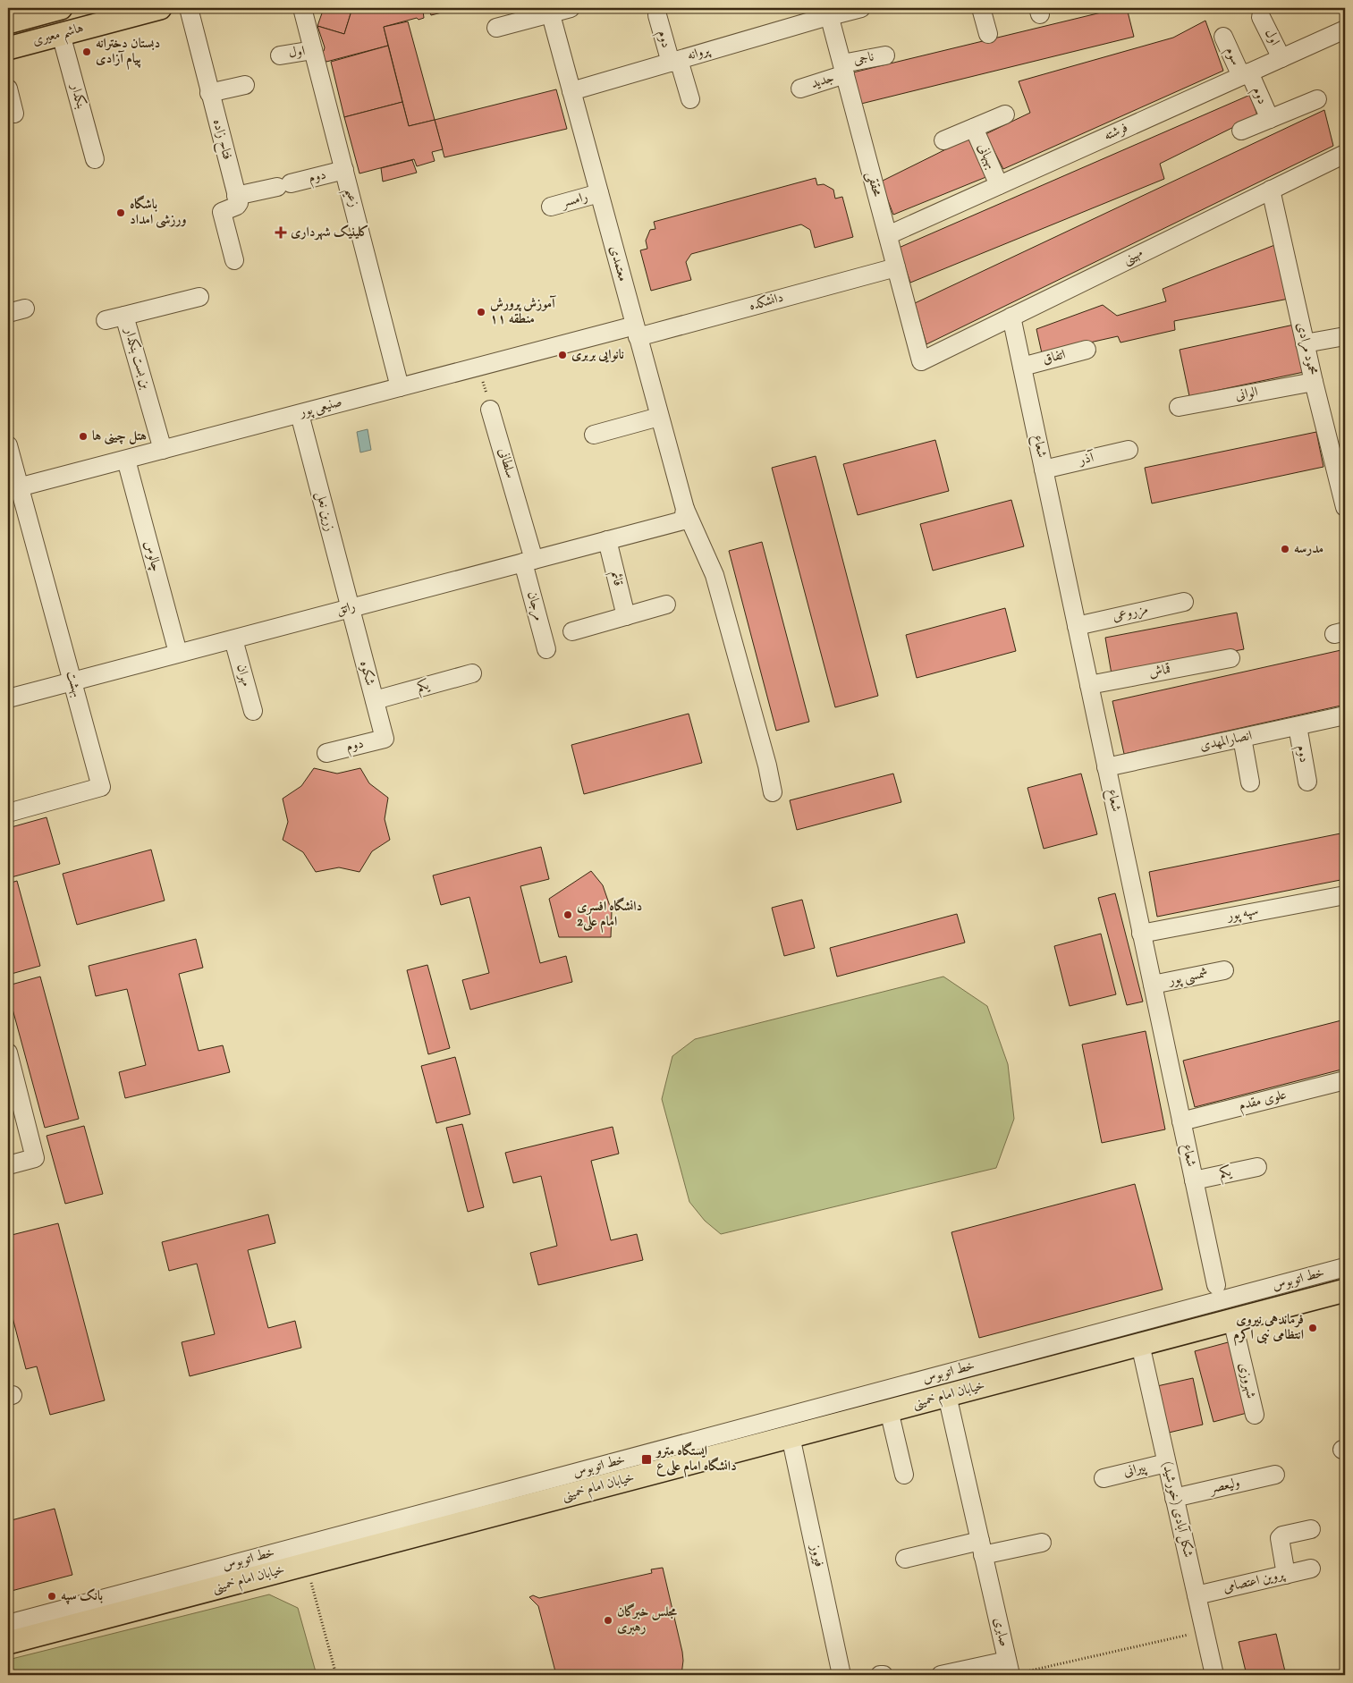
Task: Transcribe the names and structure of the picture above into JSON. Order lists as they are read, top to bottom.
{
  "streets": {
    "main road": ["هاشم معیری", "خیابان امام خمینی"],
    "street": [
      "اول",
      "دوم",
      "پروانه",
      "سوم",
      "ناجی",
      "جدید",
      "بنکدار",
      "فرشته",
      "فتاح زاده",
      "بهبهانی",
      "محققی",
      "زعیم",
      "رامسر",
      "مهینی",
      "معتمدی",
      "دانشکده",
      "محمود مرادی",
      "اتفاق",
      "بن بست بنکدار",
      "الوانی",
      "صنیعی پور",
      "شعاع",
      "آذر",
      "سلطانی",
      "زرین نعل",
      "چالوس",
      "قائم",
      "مرجان",
      "راتق",
      "مزروعی",
      "قماش",
      "شکوه",
      "مهران",
      "بهشت",
      "یکم",
      "انصارالمهدی",
      "سپه پور",
      "شمسی پور",
      "علوی مقدم",
      "خط اتوبوس",
      "شهروزی",
      "پیرانی",
      "ولیعصر",
      "شکل آبادی (خورشید)",
      "فیروز",
      "پروین اعتصامی",
      "صابری"
    ]
  },
  "crossings": [
    ["هاشم معیری", "بنکدار"],
    ["اول", "فرشته"],
    ["اول", "زعیم"],
    ["دوم", "پروانه"],
    ["دوم", "سوم"],
    ["دوم", "فرشته"],
    ["دوم", "فتاح زاده"],
    ["دوم", "زعیم"],
    ["دوم", "شکوه"],
    ["دوم", "انصارالمهدی"],
    ["پروانه", "محققی"],
    ["پروانه", "معتمدی"],
    ["سوم", "فرشته"],
    ["ناجی", "جدید"],
    ["ناجی", "محققی"],
    ["جدید", "محققی"],
    ["فرشته", "بهبهانی"],
    ["فرشته", "محققی"],
    ["محققی", "مهینی"],
    ["محققی", "دانشکده"],
    ["زعیم", "صنیعی پور"],
    ["رامسر", "معتمدی"],
    ["مهینی", "محمود مرادی"],
    ["مهینی", "شعاع"],
    ["معتمدی", "دانشکده"],
    ["معتمدی", "صنیعی پور"],
    ["معتمدی", "راتق"],
    ["دانشکده", "صنیعی پور"],
    ["محمود مرادی", "الوانی"],
    ["اتفاق", "شعاع"],
    ["بن بست بنکدار", "صنیعی پور"],
    ["صنیعی پور", "زرین نعل"],
    ["صنیعی پور", "چالوس"],
    ["صنیعی پور", "بهشت"],
    ["شعاع", "آذر"],
    ["شعاع", "مزروعی"],
    ["شعاع", "قماش"],
    ["شعاع", "یکم"],
    ["شعاع", "انصارالمهدی"],
    ["شعاع", "سپه پور"],
    ["شعاع", "شمسی پور"],
    ["شعاع", "علوی مقدم"],
    ["سلطانی", "مرجان"],
    ["سلطانی", "راتق"],
    ["زرین نعل", "راتق"],
    ["زرین نعل", "شکوه"],
    ["چالوس", "راتق"],
    ["قائم", "راتق"],
    ["مرجان", "راتق"],
    ["راتق", "شکوه"],
    ["راتق", "مهران"],
    ["راتق", "بهشت"],
    ["شکوه", "یکم"],
    ["شهروزی", "خیابان امام خمینی"],
    ["خیابان امام خمینی", "شکل آبادی (خورشید)"],
    ["خیابان امام خمینی", "فیروز"],
    ["خیابان امام خمینی", "صابری"],
    ["پیرانی", "شکل آبادی (خورشید)"],
    ["ولیعصر", "شکل آبادی (خورشید)"],
    ["شکل آبادی (خورشید)", "پروین اعتصامی"]
  ],
  "places": {
    "other": [
      "دبستان دخترانه پیام آزادی",
      "باشگاه ورزشی امداد",
      "آموزش پرورش منطقه ۱۱",
      "نانوایی بربری",
      "هتل چینی ها",
      "مدرسه",
      "دانشگاه افسری امام علی2",
      "فرماندهی نیروی انتظامی نبی اکرم",
      "بانک سپه",
      "مجلس خبرگان رهبری"
    ],
    "health": ["کلینیک شهرداری"],
    "transit": ["ایستگاه مترو دانشگاه امام علی ع"]
  }
}
